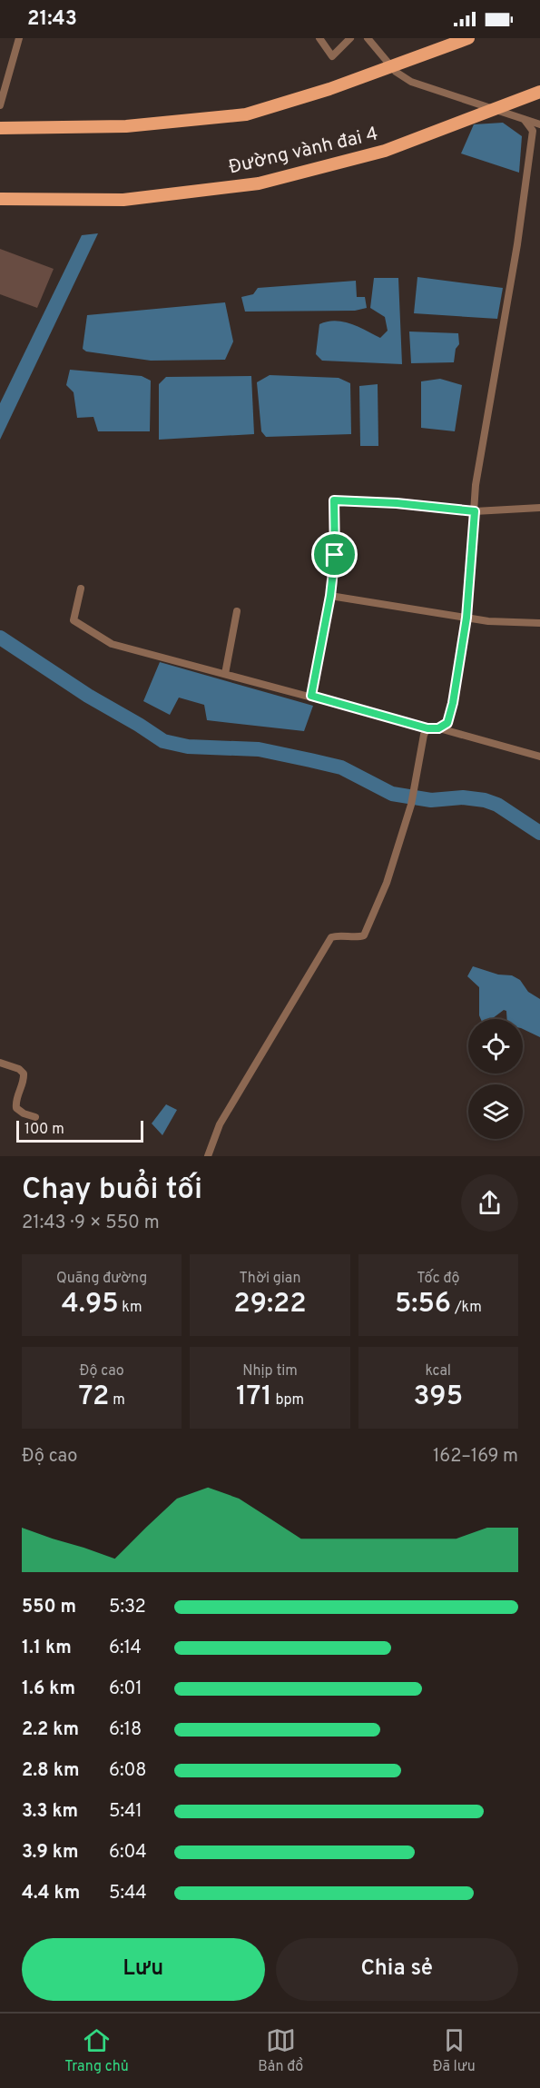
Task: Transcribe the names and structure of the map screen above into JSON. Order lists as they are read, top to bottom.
{
  "streets": {
    "main road": ["Đường vành đai 4"]
  },
  "scale_bar": "100 m",
  "page": {
    "status": "21:43",
    "scale": "100 m",
    "heading": ["Chạy buổi tối", "21:43 · 9 × 550 m"],
    "stats": [
      ["Quãng đường", "4.95 km"],
      ["Thời gian", "29:22"],
      ["Tốc độ", "5:56 /km"],
      ["Độ cao", "72 m"],
      ["Nhịp tim", "171 bpm"],
      ["kcal", "395"]
    ],
    "chart": ["Độ cao", "162–169 m"],
    "list": [
      {
        "name": "550 m",
        "note": "5:32"
      },
      {
        "name": "1.1 km",
        "note": "6:14"
      },
      {
        "name": "1.6 km",
        "note": "6:01"
      },
      {
        "name": "2.2 km",
        "note": "6:18"
      },
      {
        "name": "2.8 km",
        "note": "6:08"
      },
      {
        "name": "3.3 km",
        "note": "5:41"
      },
      {
        "name": "3.9 km",
        "note": "6:04"
      },
      {
        "name": "4.4 km",
        "note": "5:44"
      }
    ],
    "buttons": ["Lưu", "Chia sẻ"],
    "tabs": ["Trang chủ", "Bản đồ", "Đã lưu"]
  }
}
